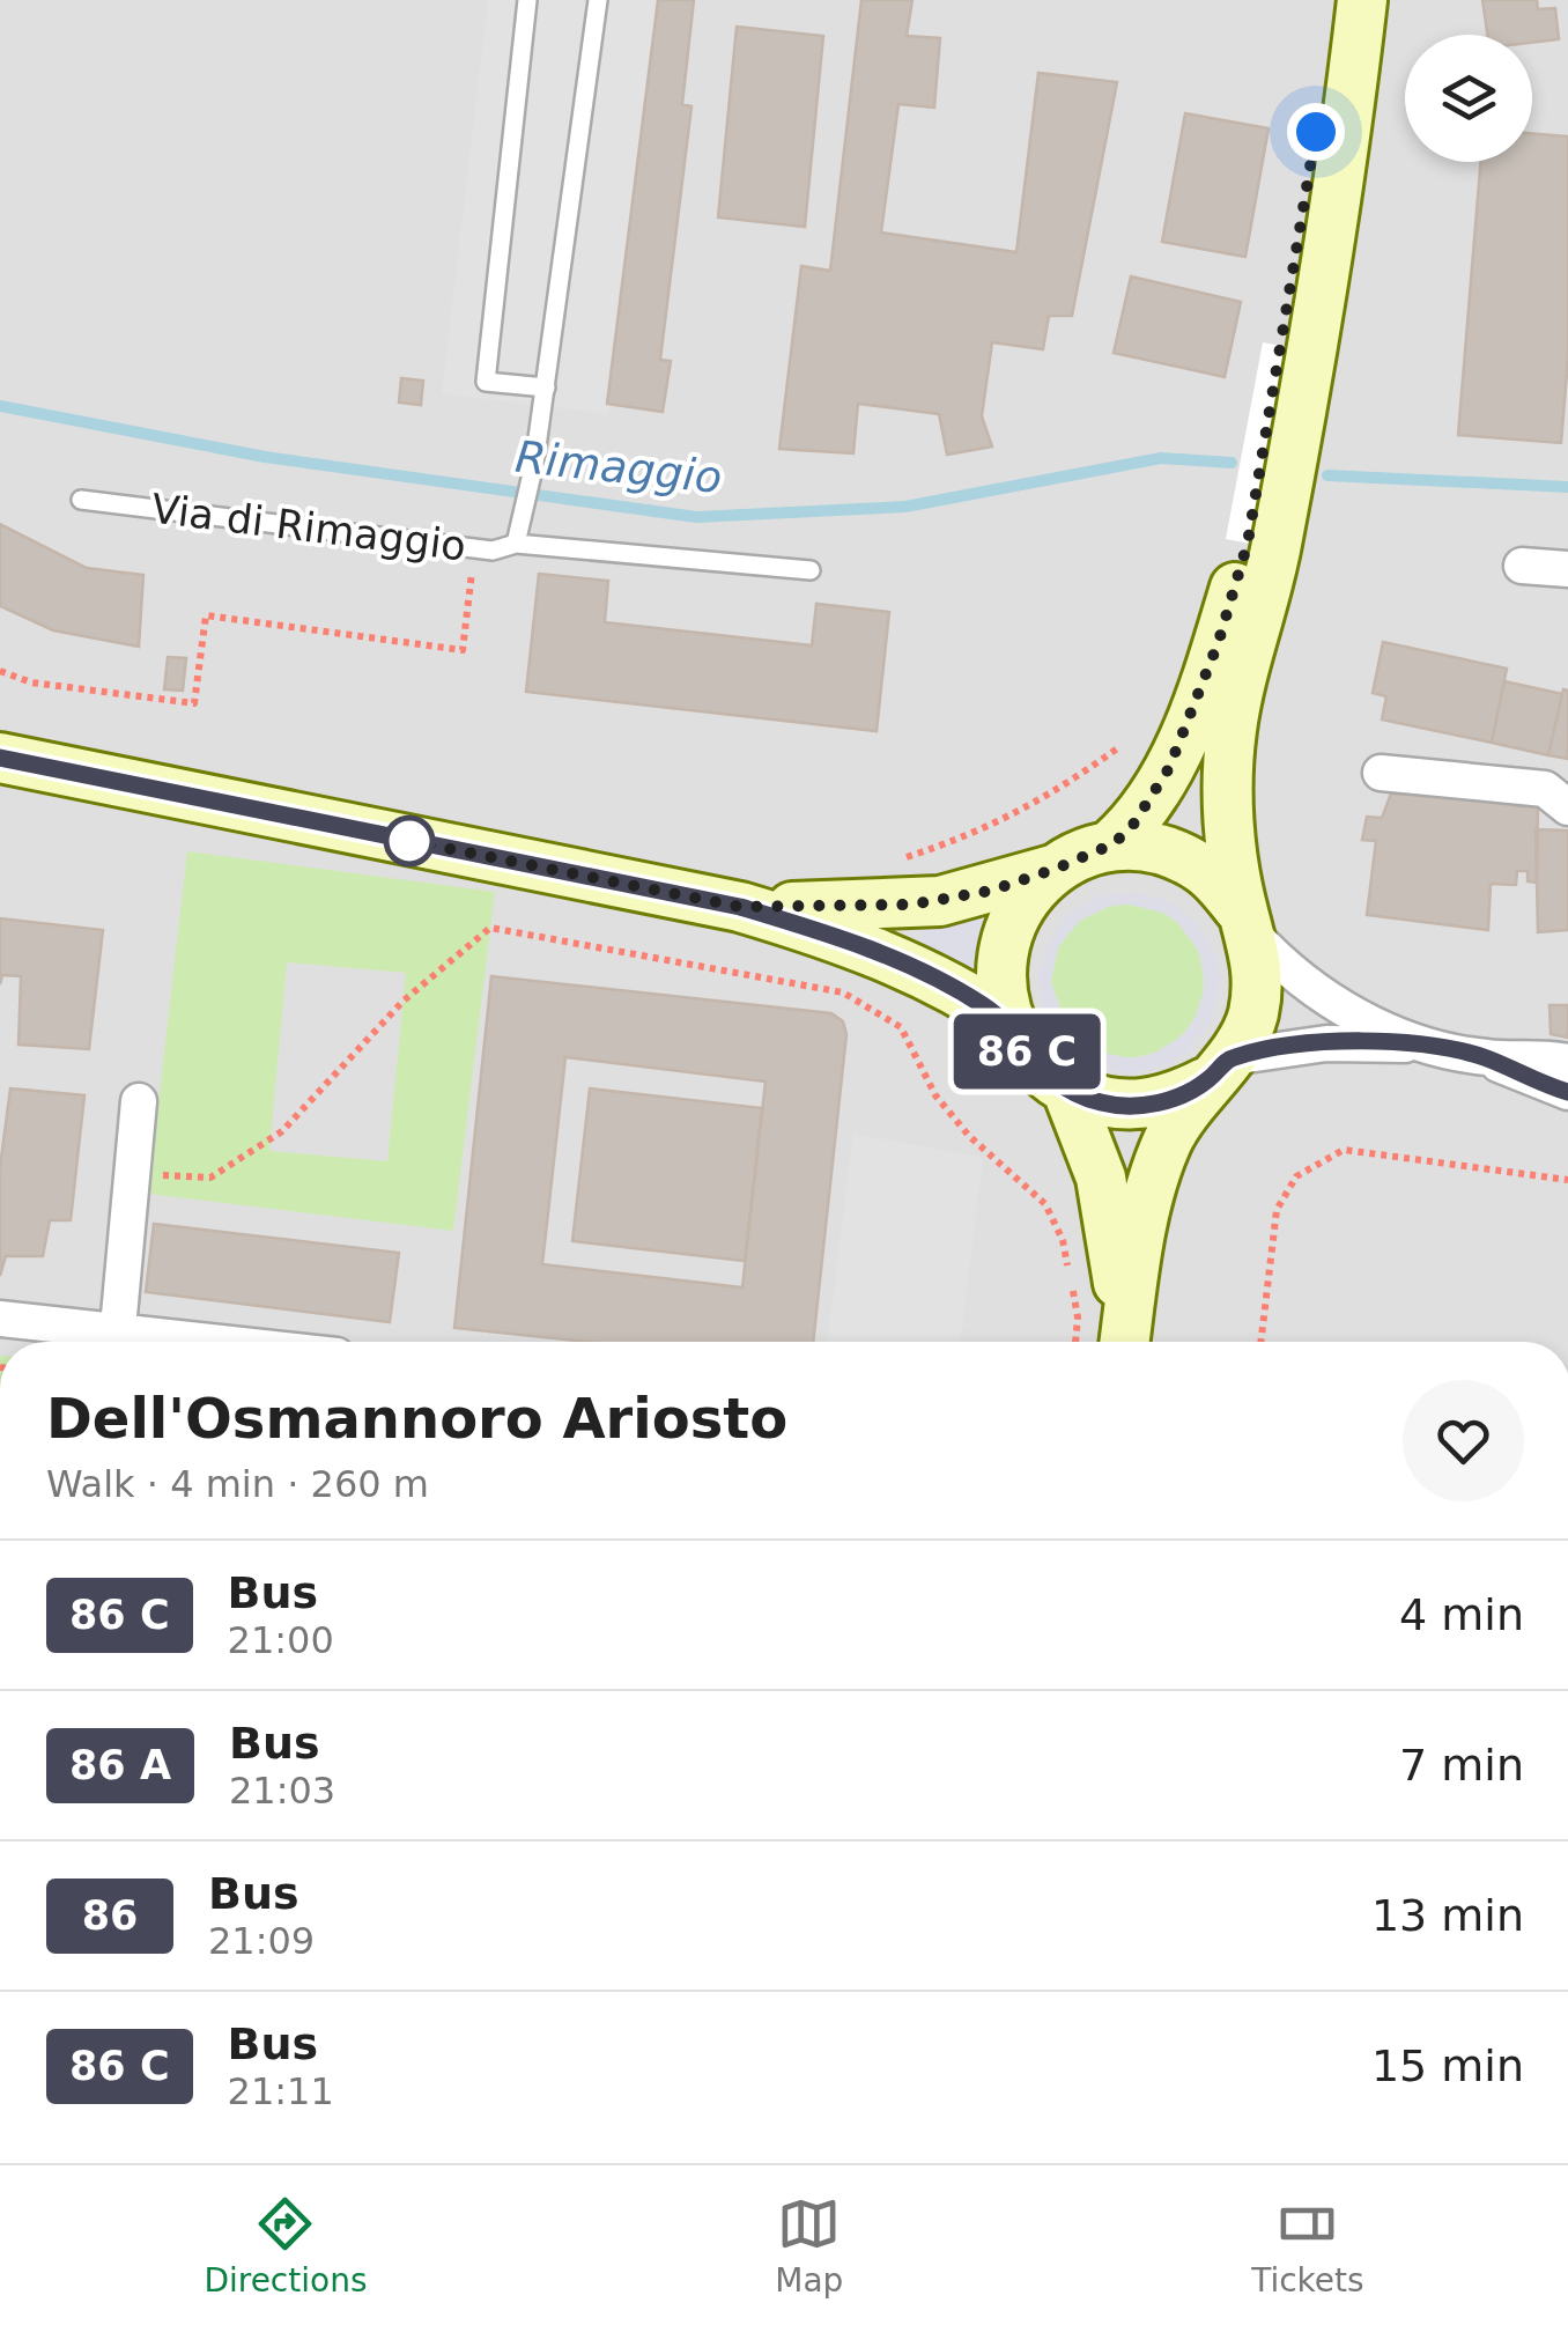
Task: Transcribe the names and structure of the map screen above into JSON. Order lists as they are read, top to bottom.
{
  "streets": {
    "lane": ["Via di Rimaggio"]
  },
  "water": ["Rimaggio"],
  "page": {
    "on_map": "86 C",
    "heading": ["Dell'Osmannoro Ariosto", "Walk · 4 min · 260 m"],
    "list": [
      {
        "mark": "86 C",
        "name": "Bus",
        "note": "21:00",
        "value": "4 min"
      },
      {
        "mark": "86 A",
        "name": "Bus",
        "note": "21:03",
        "value": "7 min"
      },
      {
        "mark": "86",
        "name": "Bus",
        "note": "21:09",
        "value": "13 min"
      },
      {
        "mark": "86 C",
        "name": "Bus",
        "note": "21:11",
        "value": "15 min"
      }
    ],
    "tabs": ["Directions", "Map", "Tickets"]
  }
}
